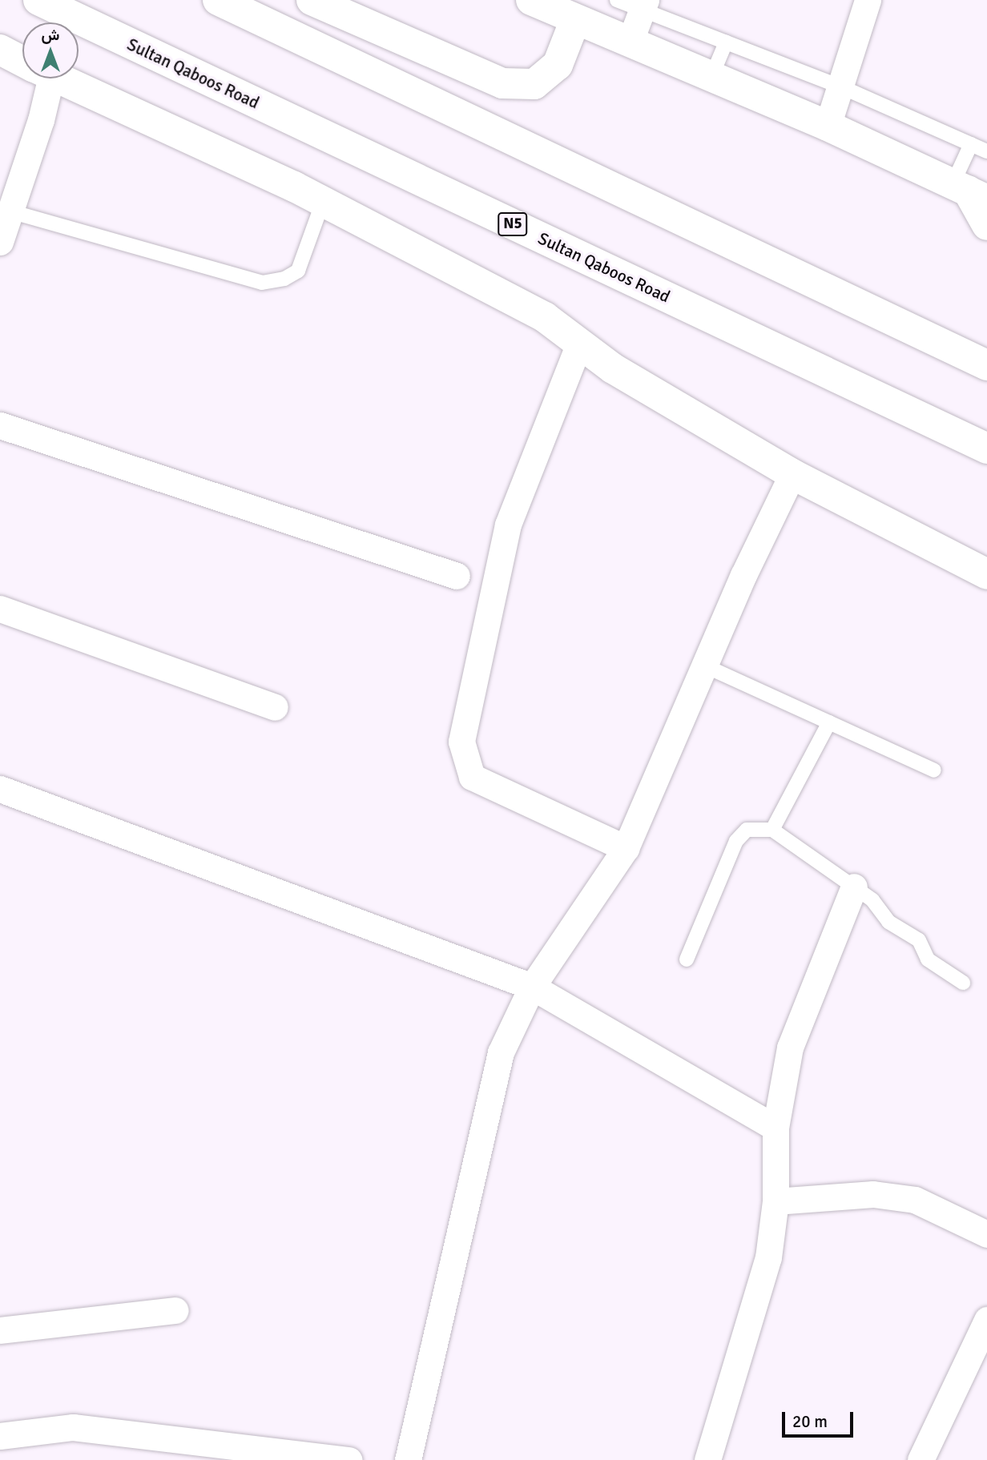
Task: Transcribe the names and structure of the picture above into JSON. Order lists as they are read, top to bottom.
{
  "streets": {
    "main road": ["Sultan Qaboos Road", "N5"]
  },
  "scale_bar": "20 m",
  "north": "top"
}
